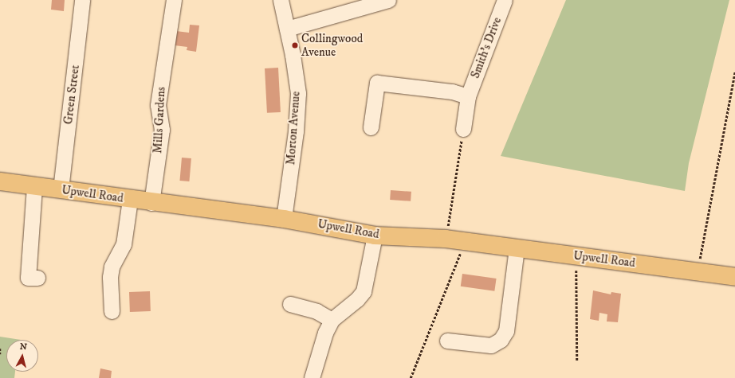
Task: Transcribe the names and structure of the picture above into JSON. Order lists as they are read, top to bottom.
{
  "streets": {
    "main road": ["Upwell Road"],
    "street": [
      "Smith's Drive",
      "Green Street",
      "Mills Gardens",
      "Morton Avenue"
    ]
  },
  "crossings": [
    ["Green Street", "Upwell Road"],
    ["Mills Gardens", "Upwell Road"],
    ["Morton Avenue", "Upwell Road"]
  ],
  "places": ["Collingwood Avenue"],
  "north": "top"
}
